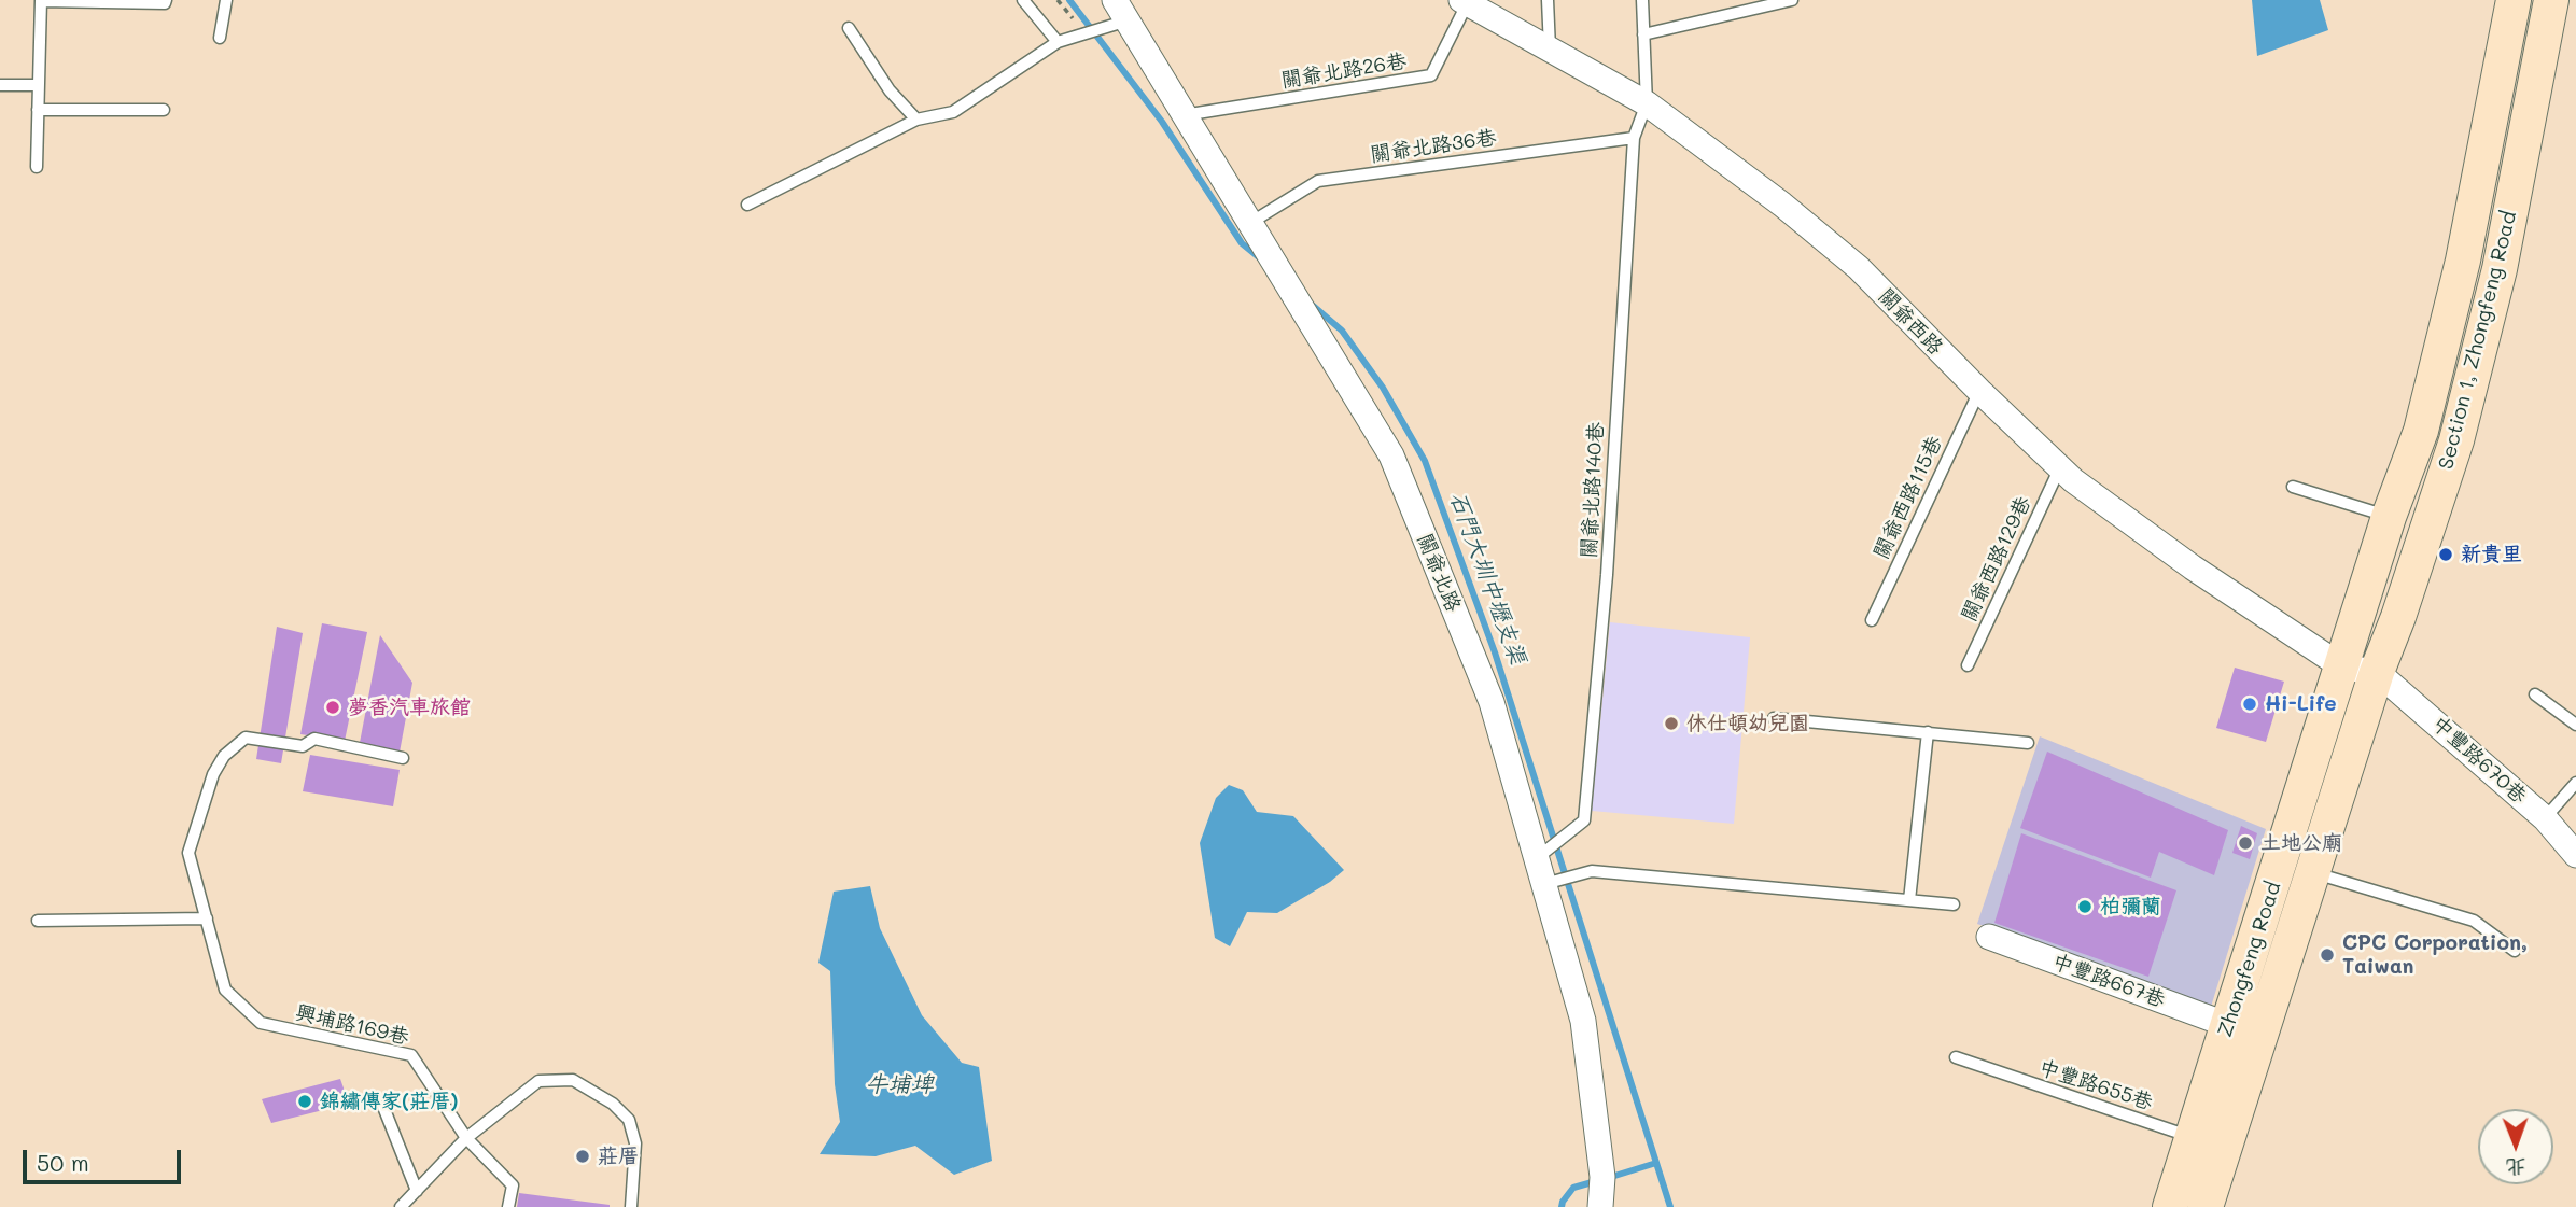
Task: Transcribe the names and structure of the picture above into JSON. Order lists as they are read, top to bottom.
{
  "streets": {
    "main road": ["Section 1, Zhongfeng Road", "Zhongfeng Road"],
    "street": [
      "關爺西路",
      "關爺北路",
      "中豐路670巷",
      "中豐路667巷"
    ],
    "lane": [
      "關爺北路26巷",
      "關爺北路36巷",
      "關爺北路140巷",
      "關爺西路115巷",
      "關爺西路129巷",
      "興埔路169巷",
      "中豐路655巷"
    ]
  },
  "crossings": [
    ["關爺北路26巷", "關爺西路"],
    ["關爺北路26巷", "關爺北路"],
    ["關爺北路36巷", "關爺北路140巷"],
    ["關爺北路36巷", "關爺北路"],
    ["關爺西路", "Section 1, Zhongfeng Road"],
    ["關爺西路", "關爺北路140巷"],
    ["關爺西路", "關爺西路115巷"],
    ["關爺西路", "關爺西路129巷"],
    ["關爺西路", "Zhongfeng Road"],
    ["Section 1, Zhongfeng Road", "中豐路670巷"],
    ["Section 1, Zhongfeng Road", "Zhongfeng Road"],
    ["關爺北路140巷", "關爺北路"],
    ["中豐路670巷", "Zhongfeng Road"],
    ["Zhongfeng Road", "中豐路667巷"],
    ["Zhongfeng Road", "中豐路655巷"]
  ],
  "water": ["石門大圳中壢支渠", "牛埔埤"],
  "places": [
    "新貴里",
    "Hi-Life",
    "夢香汽車旅館",
    "休仕頓幼兒園",
    "土地公廟",
    "柏彌蘭",
    "CPC Corporation, Taiwan",
    "錦繡傳家(莊厝)",
    "莊厝"
  ],
  "scale_bar": "50 m",
  "north": "bottom"
}
